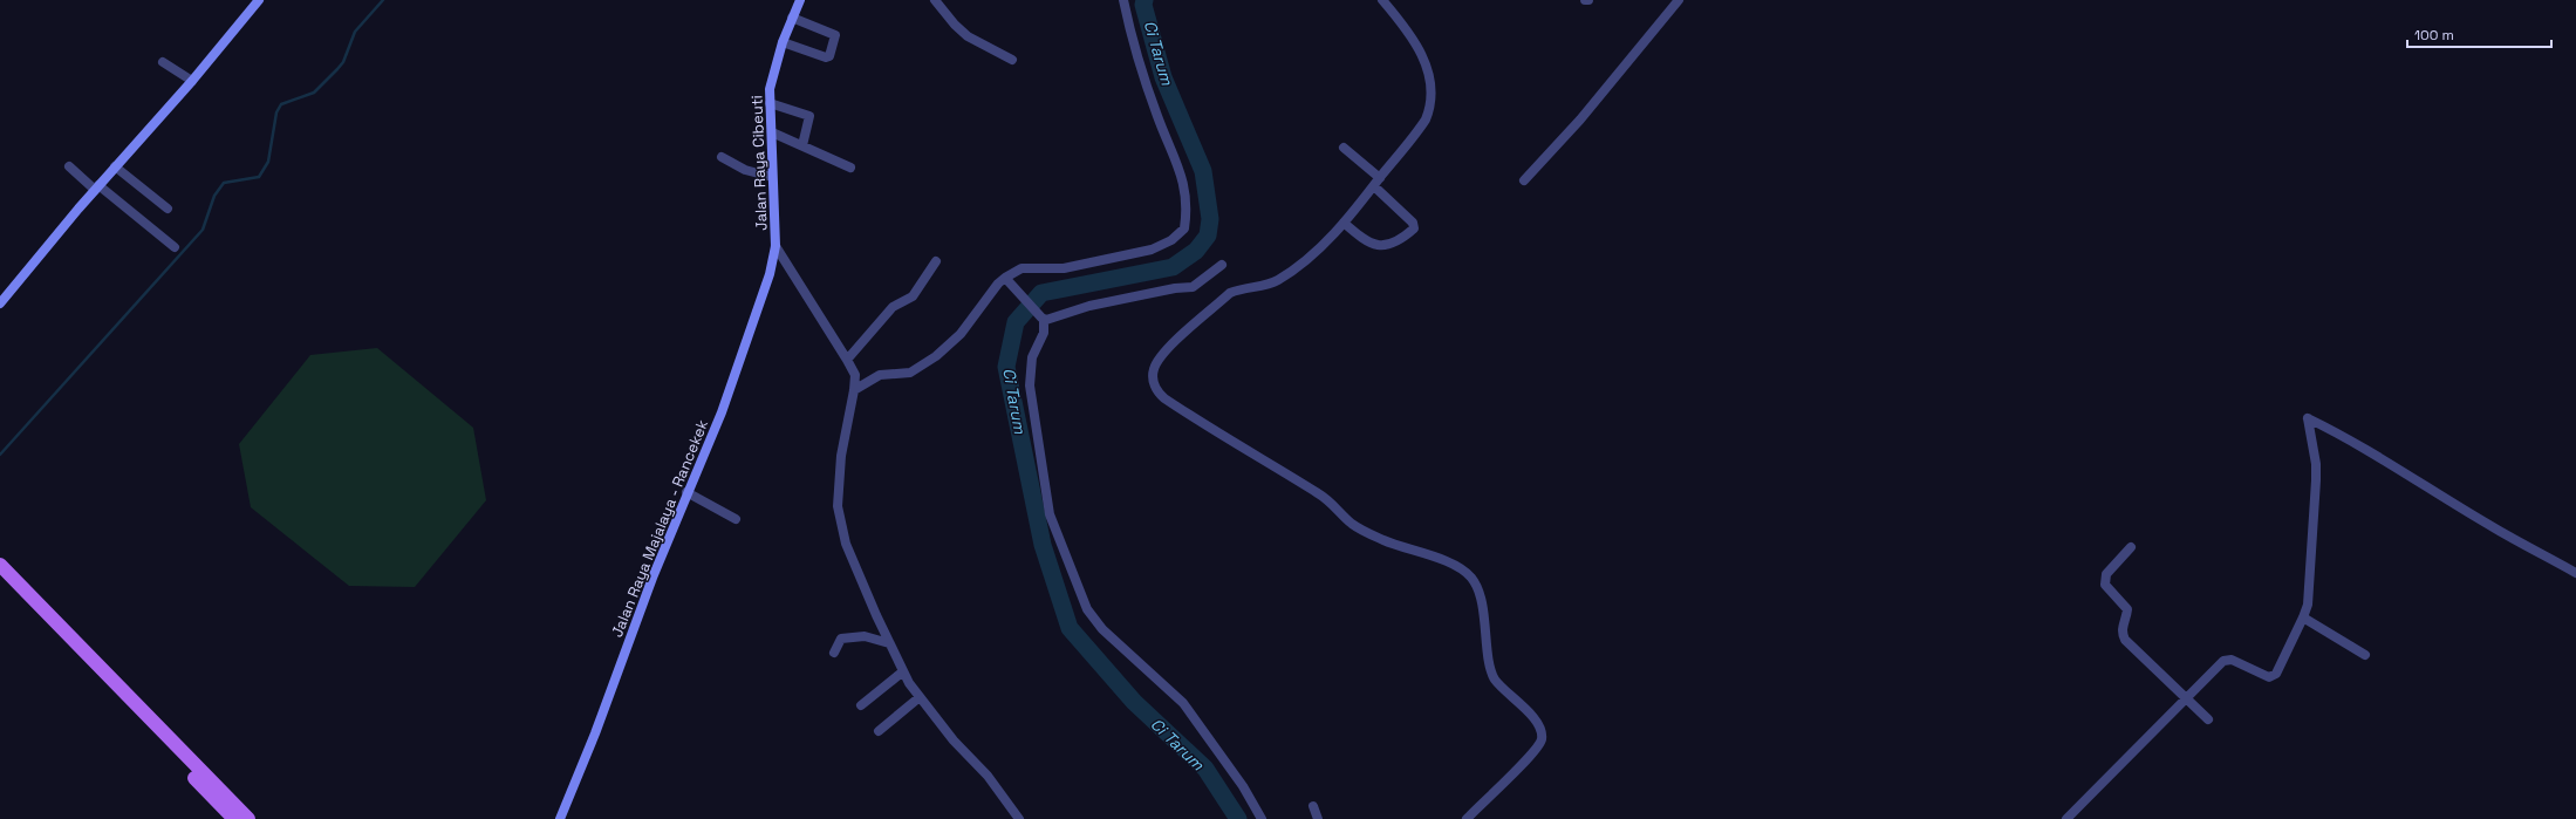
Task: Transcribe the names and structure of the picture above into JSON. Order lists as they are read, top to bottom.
{
  "streets": {
    "main road": ["Jalan Raya Cibeuti", "Jalan Raya Majalaya - Rancekek"]
  },
  "crossings": [
    ["Jalan Raya Cibeuti", "Jalan Raya Majalaya - Rancekek"]
  ],
  "water": ["Ci Tarum"],
  "scale_bar": "100 m"
}
